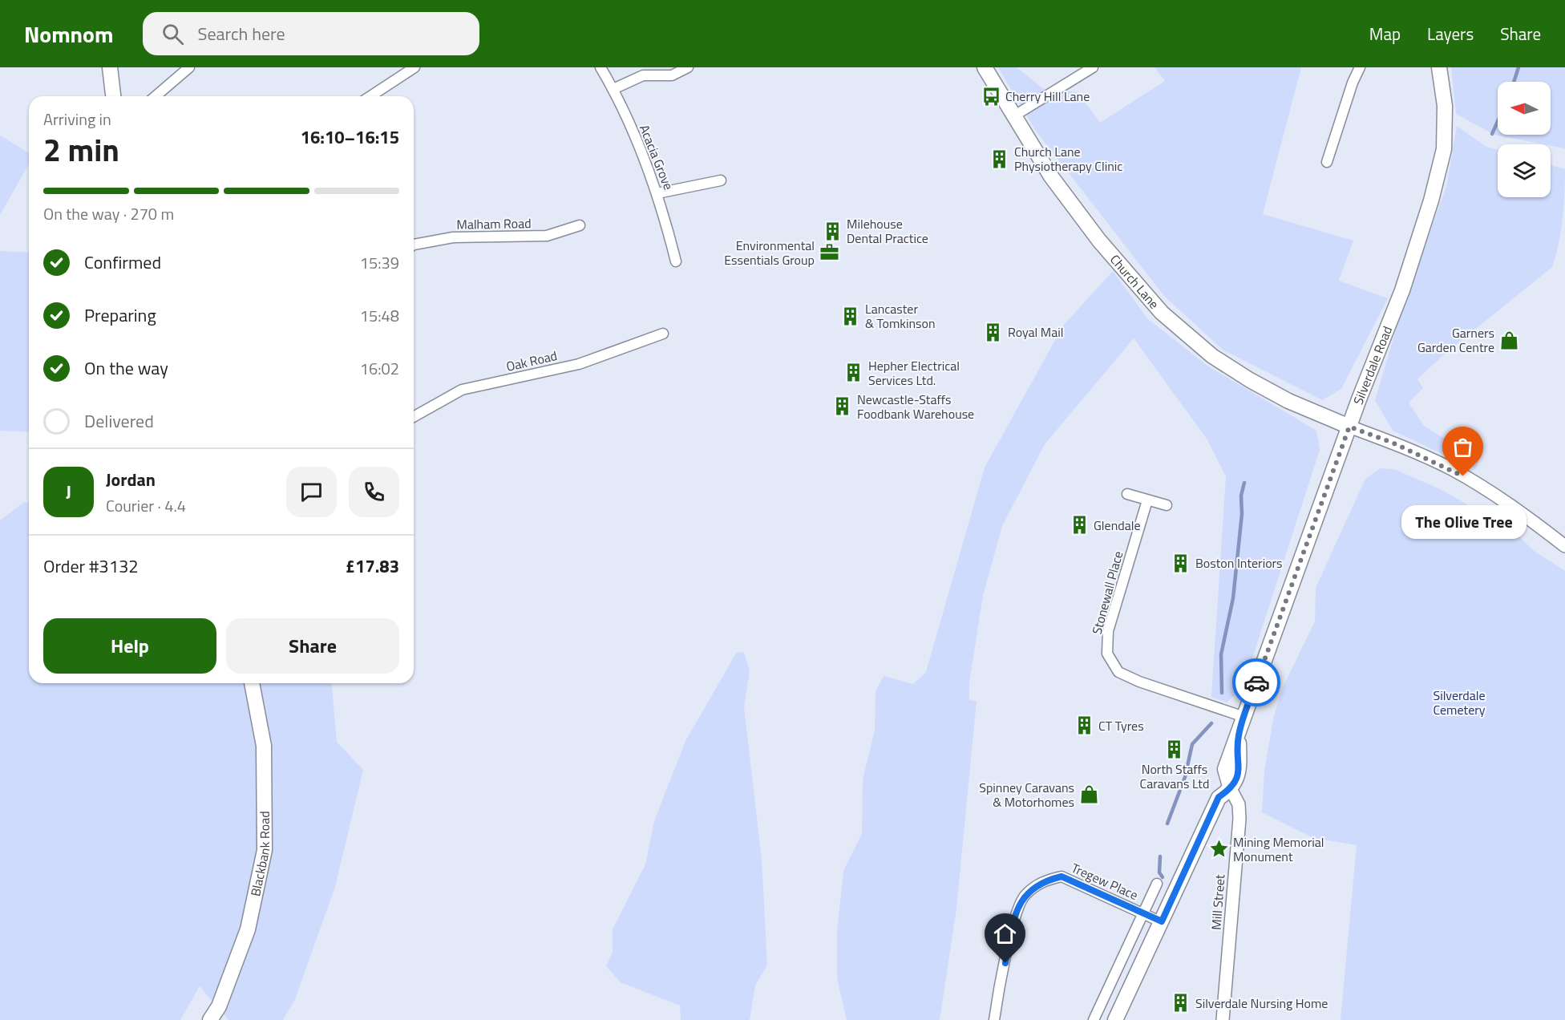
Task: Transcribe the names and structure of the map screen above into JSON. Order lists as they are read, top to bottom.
{
  "streets": {
    "main road": ["Church Lane", "Silverdale Road", "Blackbank Road"],
    "street": [
      "Acacia Grove",
      "Malham Road",
      "Oak Road",
      "Stonewall Place",
      "Tregew Place",
      "Mill Street"
    ]
  },
  "crossings": [
    ["Church Lane", "Silverdale Road"],
    ["Silverdale Road", "Stonewall Place"],
    ["Silverdale Road", "Mill Street"]
  ],
  "parks": ["Silverdale Cemetery"],
  "places": {
    "bus stop": ["Cherry Hill Lane"],
    "building": [
      "Church Lane Physiotherapy Clinic",
      "Milehouse Dental Practice",
      "Lancaster & Tomkinson",
      "Royal Mail",
      "Hepher Electrical Services Ltd.",
      "Newcastle-Staffs Foodbank Warehouse",
      "Glendale",
      "Boston Interiors",
      "CT Tyres",
      "North Staffs Caravans Ltd",
      "Silverdale Nursing Home"
    ],
    "office": ["Environmental Essentials Group"],
    "shop": ["Garners Garden Centre", "Spinney Caravans & Motorhomes"],
    "other": ["The Olive Tree"],
    "place": ["Mining Memorial Monument"]
  },
  "north": "left",
  "page": {
    "header": "Nomnom",
    "search": "Search here",
    "nav": ["Map", "Layers", "Share"],
    "heading": ["2 min", "Arriving in", "16:10–16:15"],
    "panel": [
      "Jordan",
      "Courier · 4.4",
      "Order #3132",
      "£17.83"
    ],
    "bar": "On the way · 270 m",
    "list": [
      ["Confirmed", "15:39"],
      ["Preparing", "15:48"],
      ["On the way", "16:02"],
      "Delivered"
    ],
    "round": "J",
    "bubble": "The Olive Tree",
    "buttons": ["Help", "Share"]
  }
}
